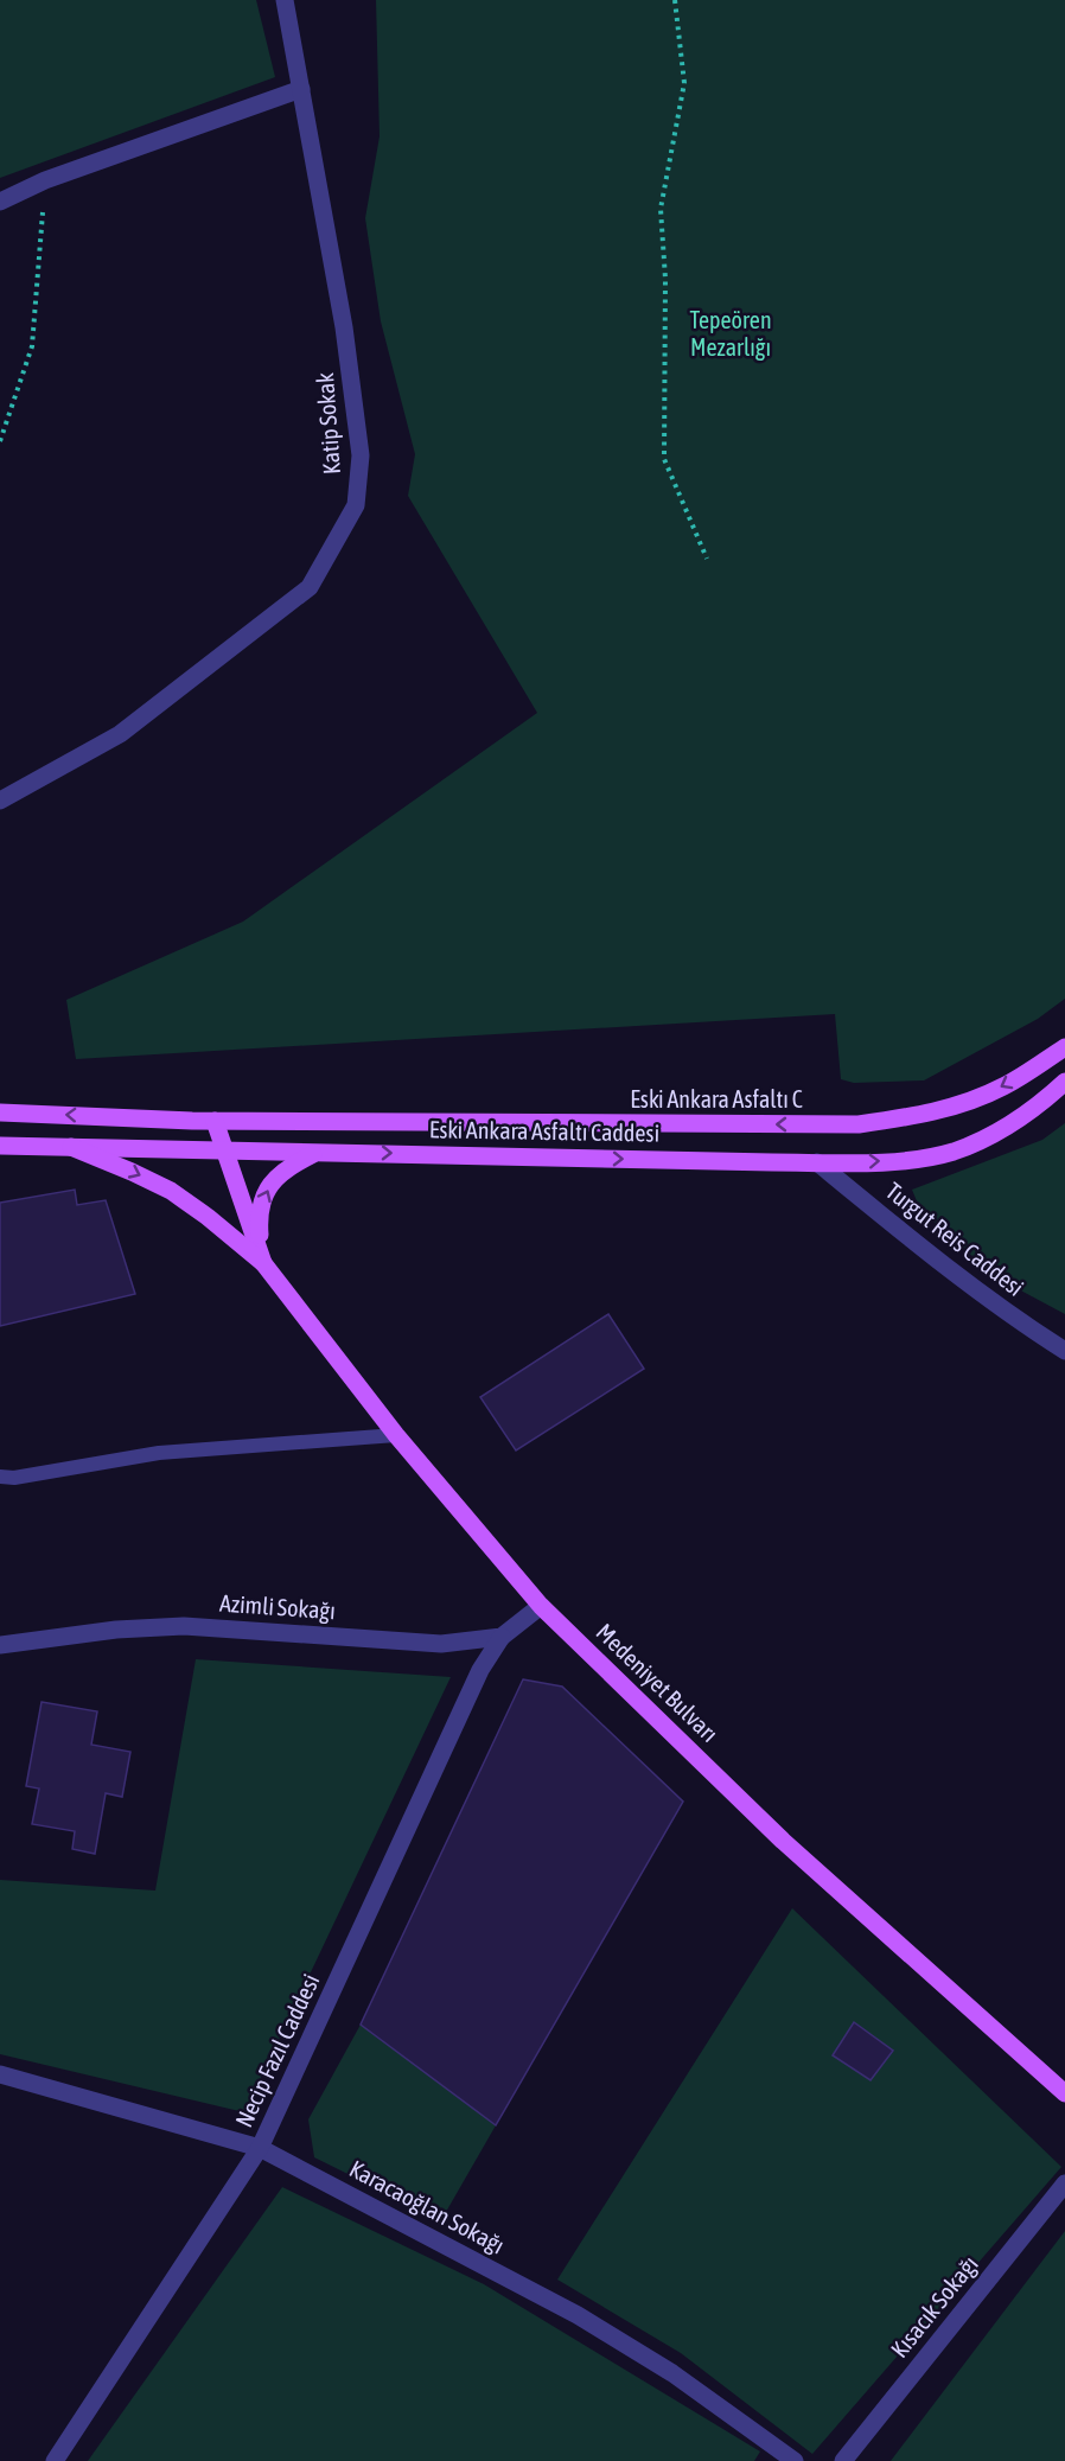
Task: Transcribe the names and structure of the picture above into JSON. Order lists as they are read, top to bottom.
{
  "streets": {
    "main road": ["Eski Ankara Asfaltı C", "Eski Ankara Asfaltı Caddesi", "Medeniyet Bulvarı"],
    "street": [
      "Katip Sokak",
      "Turgut Reis Caddesi",
      "Azimli Sokağı",
      "Necip Fazıl Caddesi",
      "Karacaoğlan Sokağı",
      "Kısacık Sokağı"
    ]
  },
  "crossings": [
    ["Eski Ankara Asfaltı C", "Medeniyet Bulvarı"],
    ["Eski Ankara Asfaltı Caddesi", "Turgut Reis Caddesi"],
    ["Eski Ankara Asfaltı Caddesi", "Medeniyet Bulvarı"],
    ["Azimli Sokağı", "Necip Fazıl Caddesi"],
    ["Necip Fazıl Caddesi", "Karacaoğlan Sokağı"]
  ],
  "one_way": ["Eski Ankara Asfaltı C", "Eski Ankara Asfaltı Caddesi"],
  "parks": ["Tepeören Mezarlığı"]
}
